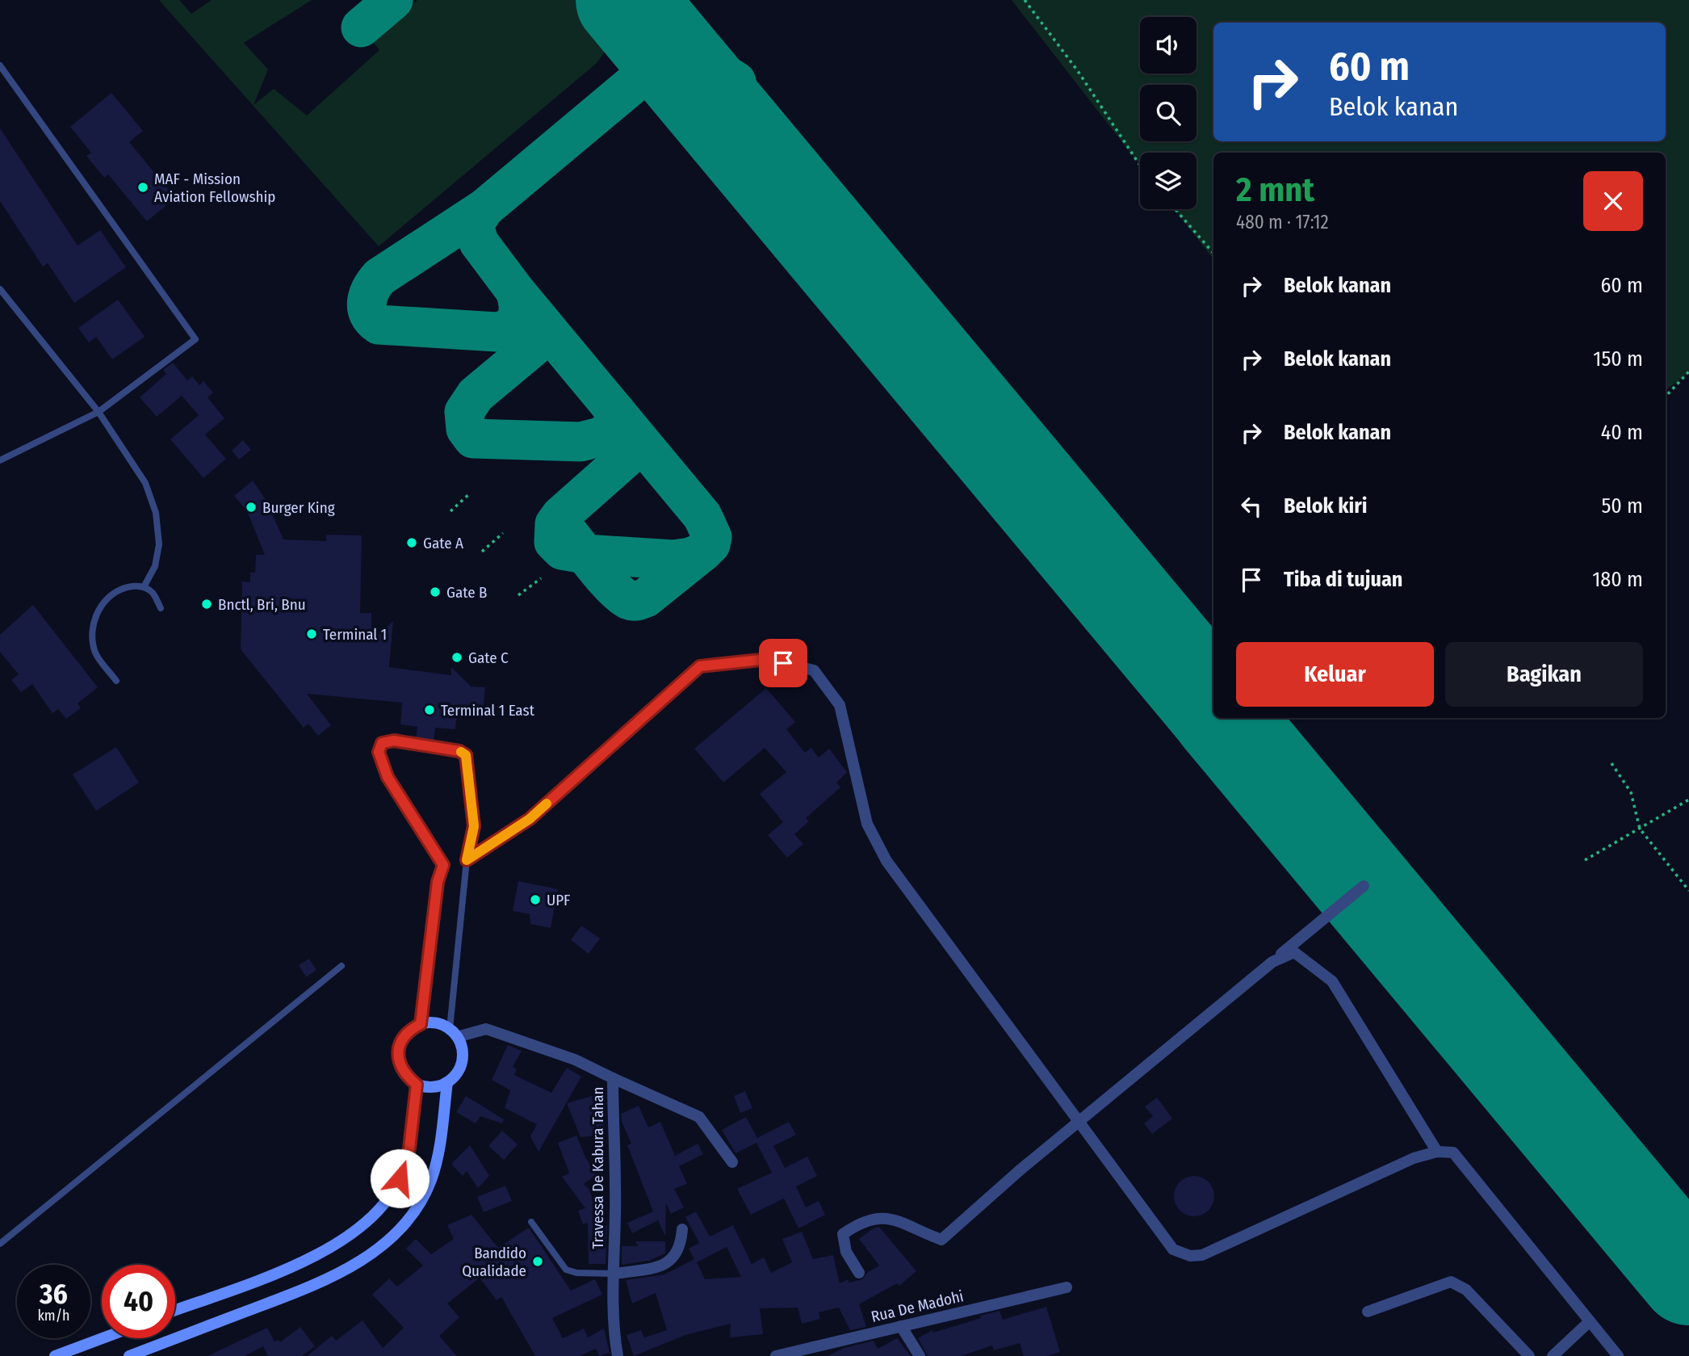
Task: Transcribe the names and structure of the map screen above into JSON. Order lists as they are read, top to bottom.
{
  "streets": {
    "street": ["Travessa De Kabura Tahan", "Rua De Madohi"]
  },
  "places": [
    "MAF - Mission Aviation Fellowship",
    "Burger King",
    "Gate A",
    "Gate B",
    "Bnctl, Bri, Bnu",
    "Terminal 1",
    "Gate C",
    "Terminal 1 East",
    "UPF",
    "Bandido Qualidade"
  ],
  "page": {
    "turn": ["60 m", "Belok kanan"],
    "heading": ["2 mnt", "480 m · 17:12"],
    "list": [
      {
        "name": "Belok kanan",
        "value": "60 m"
      },
      {
        "name": "Belok kanan",
        "value": "150 m"
      },
      {
        "name": "Belok kanan",
        "value": "40 m"
      },
      {
        "name": "Belok kiri",
        "value": "50 m"
      },
      {
        "name": "Tiba di tujuan",
        "value": "180 m"
      }
    ],
    "buttons": ["Keluar", "Bagikan"],
    "speed": "36 km/h",
    "limit": "40"
  }
}
